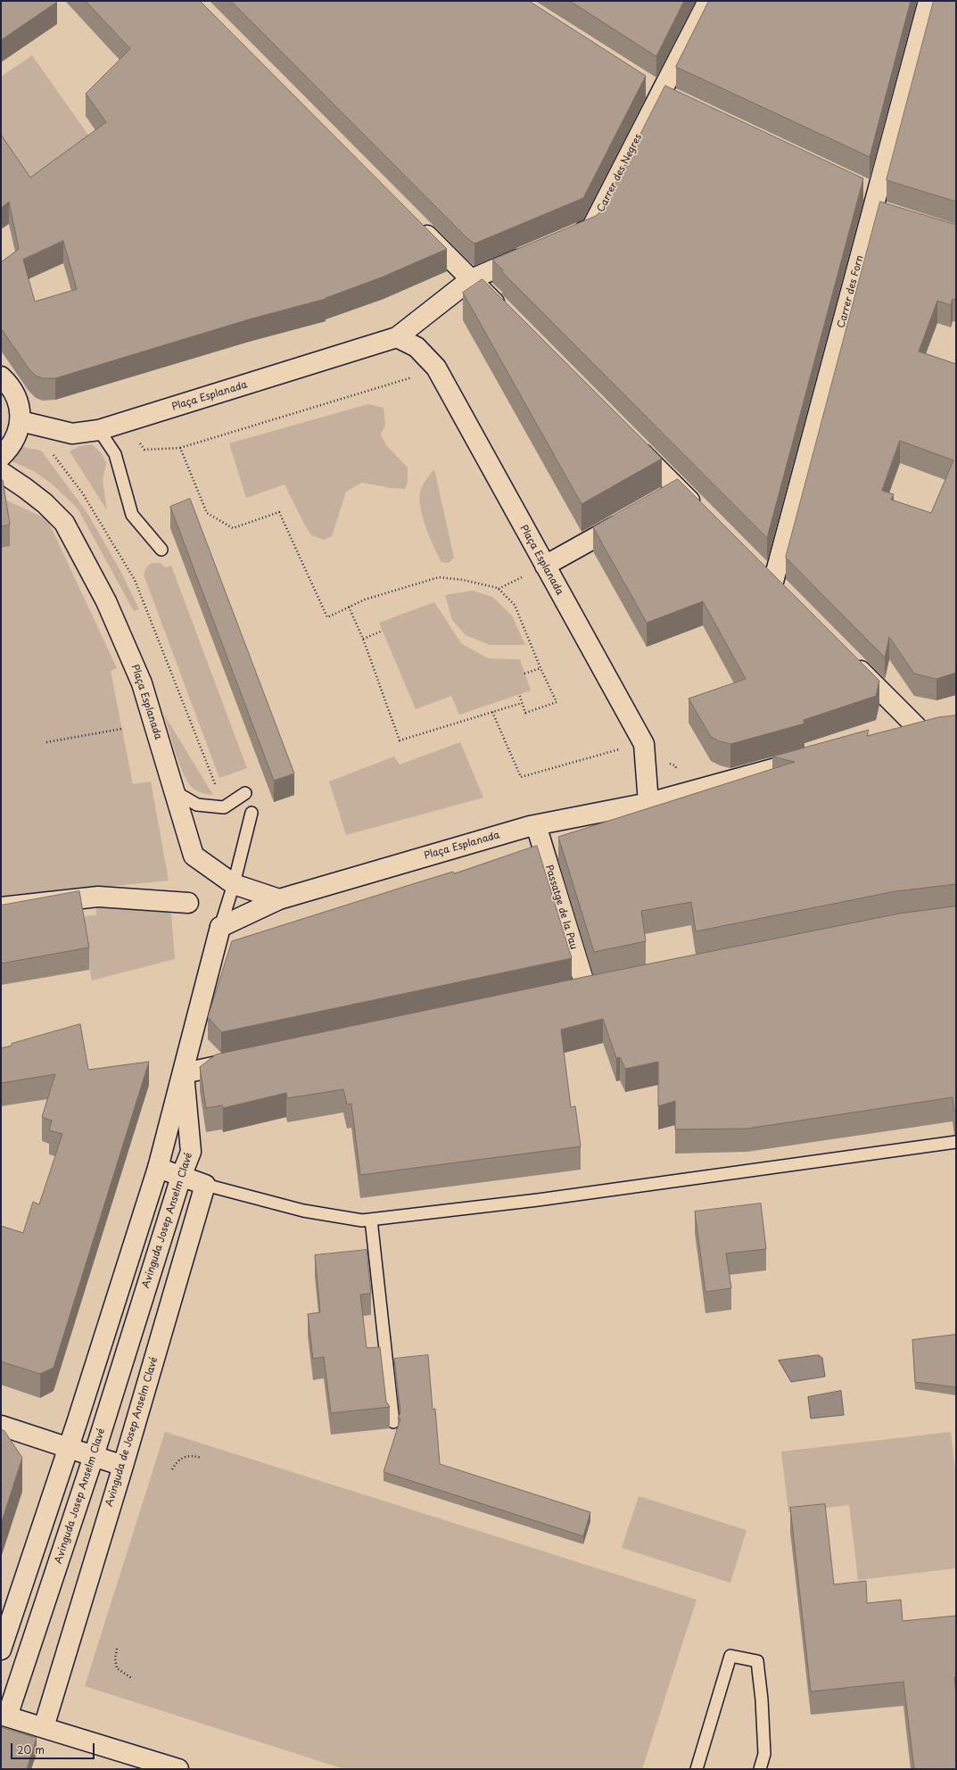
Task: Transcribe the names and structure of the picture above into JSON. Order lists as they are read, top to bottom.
{
  "streets": {
    "street": [
      "Carrer des Negres",
      "Carrer des Forn",
      "Plaça Esplanada",
      "Passatge de la Pau",
      "Avinguda Josep Anselm Clavé",
      "Avinguda de Josep Anselm Clavé"
    ]
  },
  "crossings": [
    ["Plaça Esplanada", "Passatge de la Pau"]
  ],
  "scale_bar": "20 m"
}
